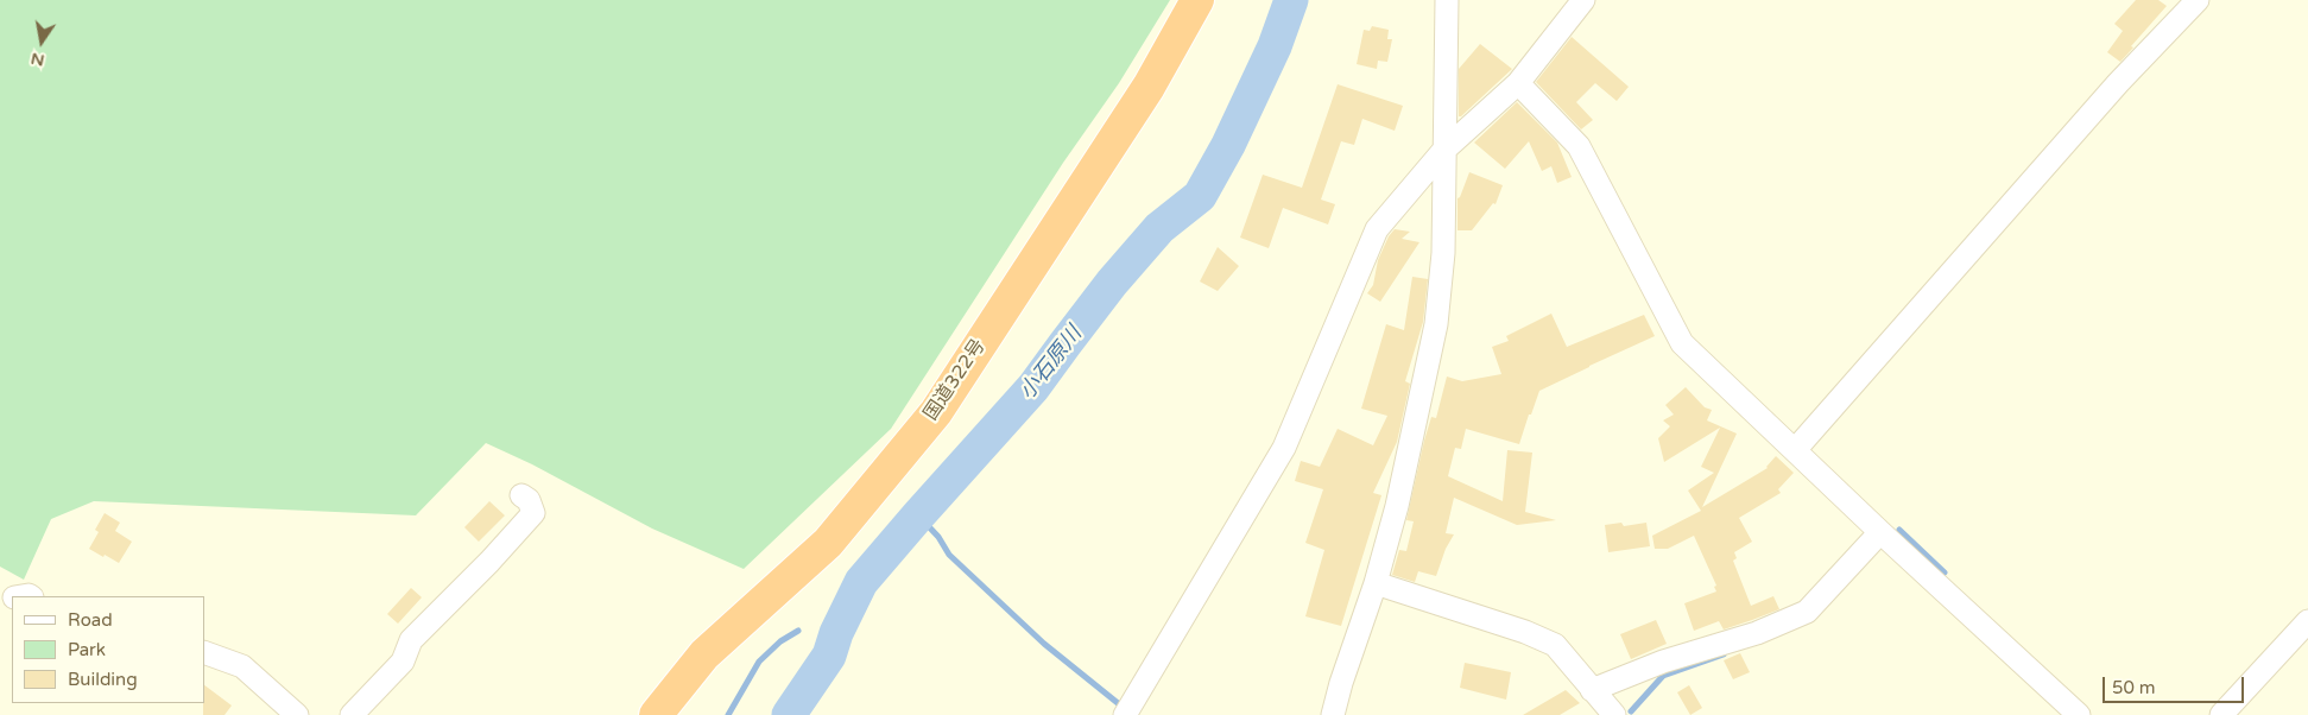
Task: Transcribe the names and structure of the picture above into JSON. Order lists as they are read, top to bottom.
{
  "streets": {
    "highway": ["国道322号"]
  },
  "water": ["小石原川"],
  "legend": ["Road", "Park", "Building"],
  "scale_bar": "50 m",
  "north": "bottom"
}
